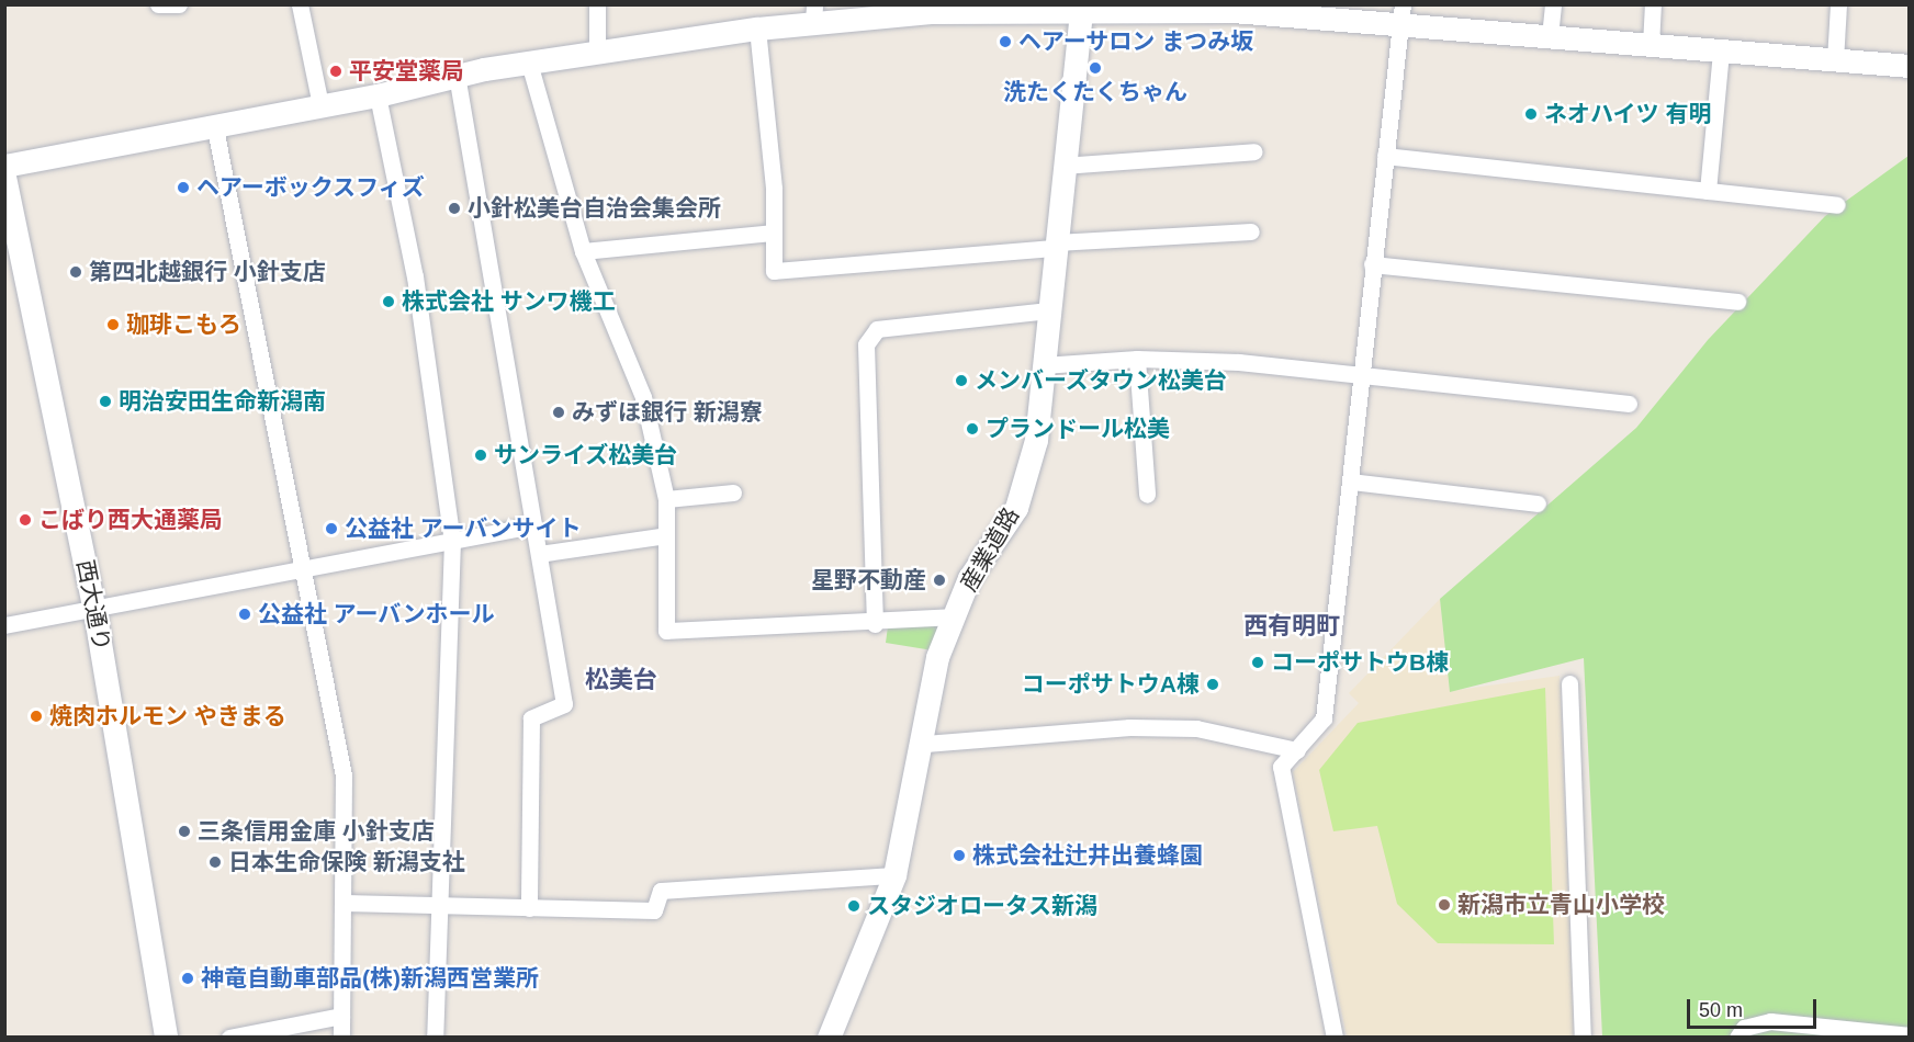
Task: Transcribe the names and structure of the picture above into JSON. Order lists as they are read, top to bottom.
{
  "streets": {
    "street": ["産業道路", "西大通り"]
  },
  "districts": ["西有明町", "松美台"],
  "places": [
    "ヘアーサロン まつみ坂",
    "洗たくたくちゃん",
    "平安堂薬局",
    "ネオハイツ 有明",
    "ヘアーボックスフィズ",
    "小針松美台自治会集会所",
    "第四北越銀行 小針支店",
    "株式会社 サンワ機工",
    "珈琲こもろ",
    "メンバーズタウン松美台",
    "明治安田生命新潟南",
    "みずほ銀行 新潟寮",
    "プランドール松美",
    "サンライズ松美台",
    "こばり西大通薬局",
    "公益社 アーバンサイト",
    "星野不動産",
    "公益社 アーバンホール",
    "コーポサトウB棟",
    "コーポサトウA棟",
    "焼肉ホルモン やきまる",
    "三条信用金庫 小針支店",
    "株式会社辻井出養蜂園",
    "日本生命保険 新潟支社",
    "新潟市立青山小学校",
    "スタジオロータス新潟",
    "神竜自動車部品(株)新潟西営業所"
  ],
  "scale_bar": "50 m"
}
